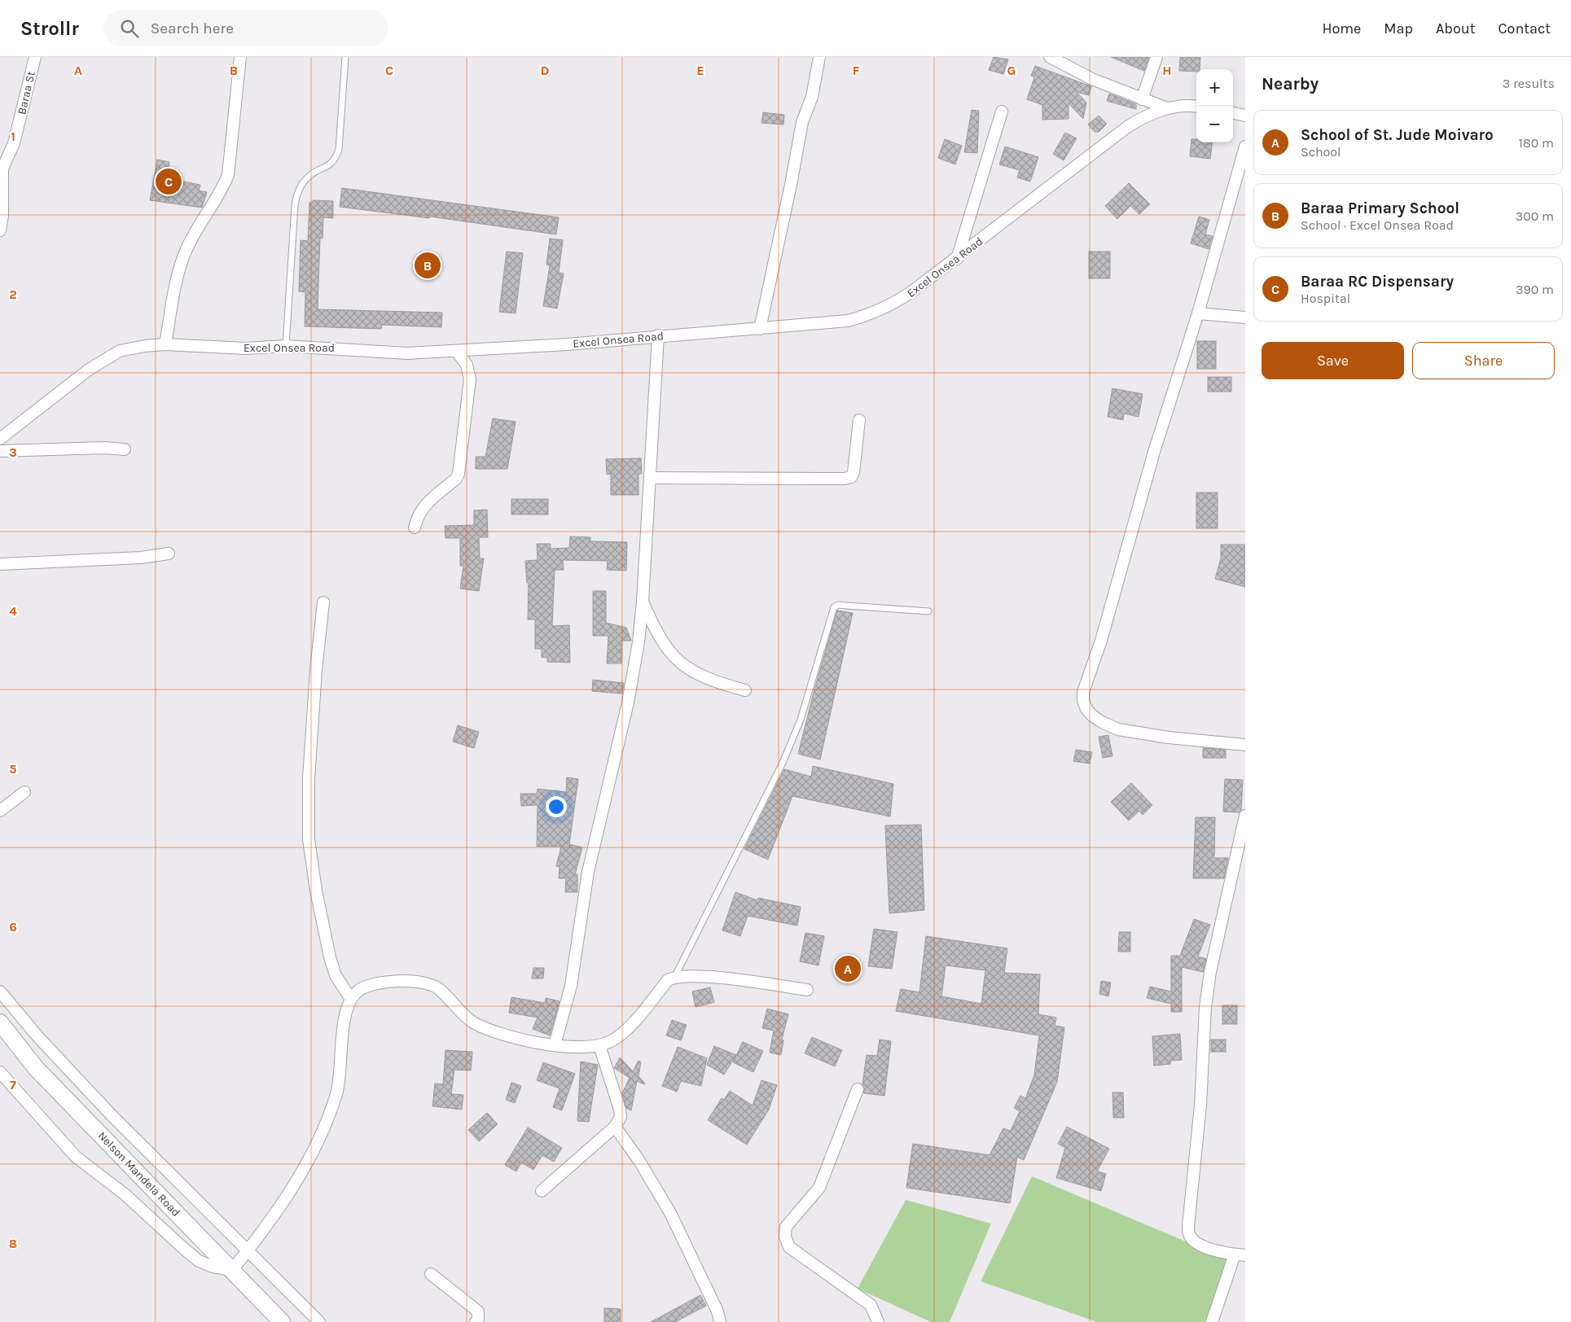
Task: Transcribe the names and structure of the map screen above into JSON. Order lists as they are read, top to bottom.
{
  "streets": {
    "main road": ["Nelson Mandela Road"],
    "street": ["Baraa St", "Excel Onsea Road"]
  },
  "page": {
    "header": "Strollr",
    "search": "Search here",
    "nav": [
      "Home",
      "Map",
      "About",
      "Contact"
    ],
    "heading": ["Nearby", "3 results"],
    "map_buttons": ["+", "−"],
    "list": [
      {
        "mark": "A",
        "name": "School of St. Jude Moivaro",
        "note": "School",
        "value": "180 m"
      },
      {
        "mark": "B",
        "name": "Baraa Primary School",
        "note": "School · Excel Onsea Road",
        "value": "300 m"
      },
      {
        "mark": "C",
        "name": "Baraa RC Dispensary",
        "note": "Hospital",
        "value": "390 m"
      }
    ],
    "pins": ["C", "B", "A"],
    "buttons": ["Save", "Share"]
  },
  "grid": {
    "columns": [
      "A",
      "B",
      "C",
      "D",
      "E",
      "F",
      "G",
      "H"
    ],
    "rows": [
      "1",
      "2",
      "3",
      "4",
      "5",
      "6",
      "7",
      "8"
    ]
  }
}
